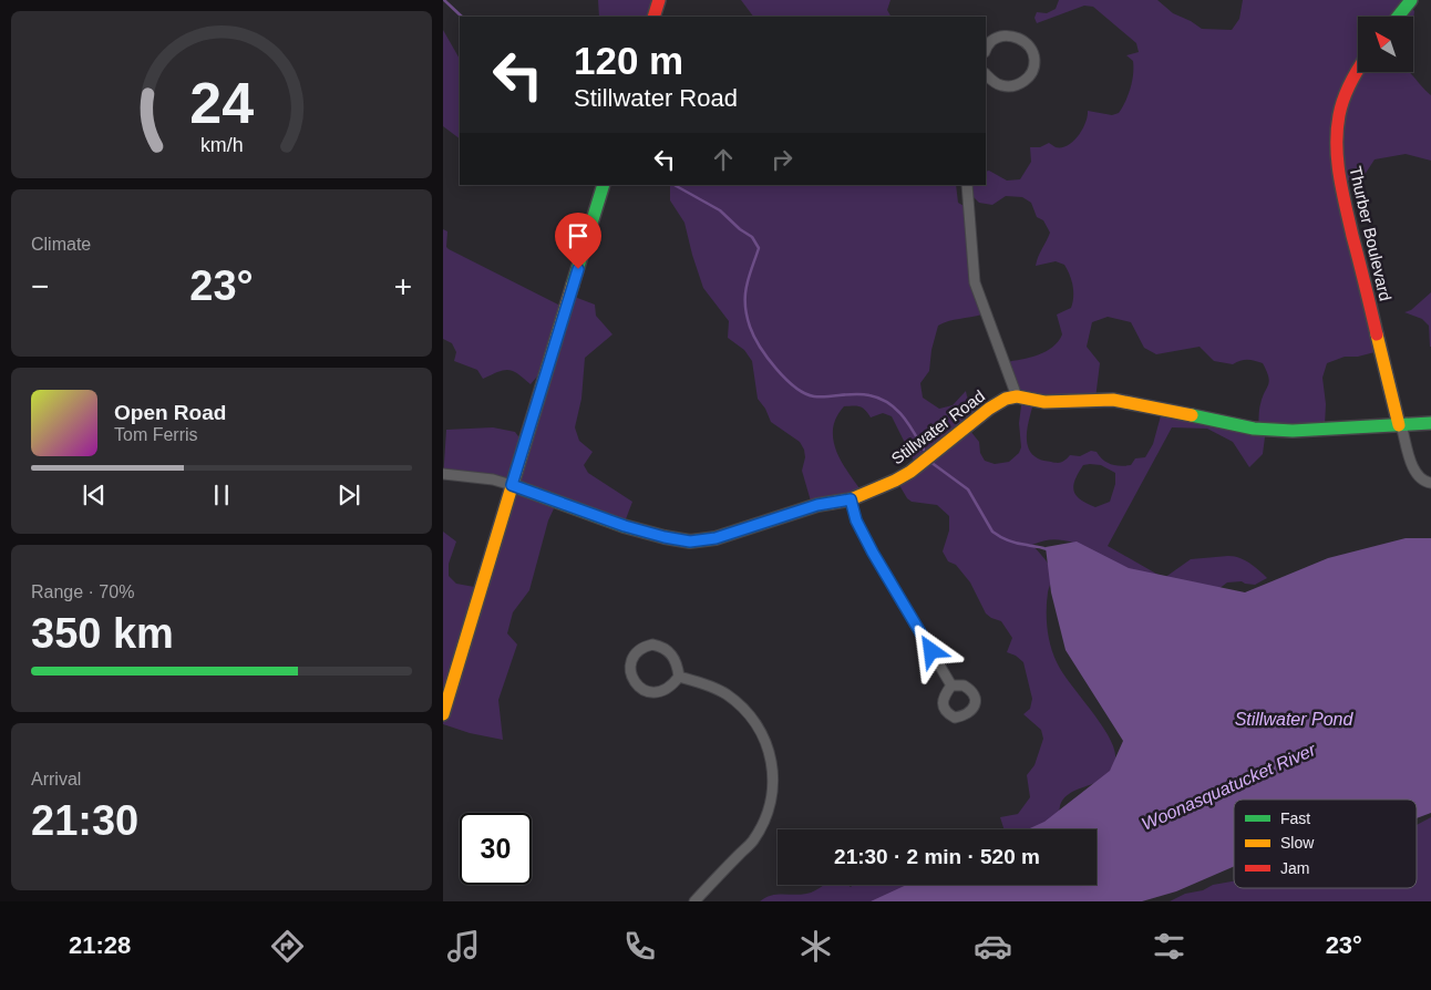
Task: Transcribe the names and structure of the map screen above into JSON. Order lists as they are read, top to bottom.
{
  "streets": {
    "street": ["Thurber Boulevard", "Stillwater Road"]
  },
  "water": ["Stillwater Pond", "Woonasquatucket River"],
  "legend": ["Fast", "Slow", "Jam"],
  "north": "top left",
  "page": {
    "turn": ["120 m", "Stillwater Road"],
    "tile": [
      "Climate",
      ["Range · 70%", "350 km"],
      ["Arrival", "21:30"]
    ],
    "heat": ["−", "23°", "+"],
    "song": ["Open Road", "Tom Ferris"],
    "limit": "30",
    "trip": "21:30 · 2 min · 520 m",
    "tabs": ["21:28", "23°"],
    "gauge": ["24", "km/h"]
  }
}
